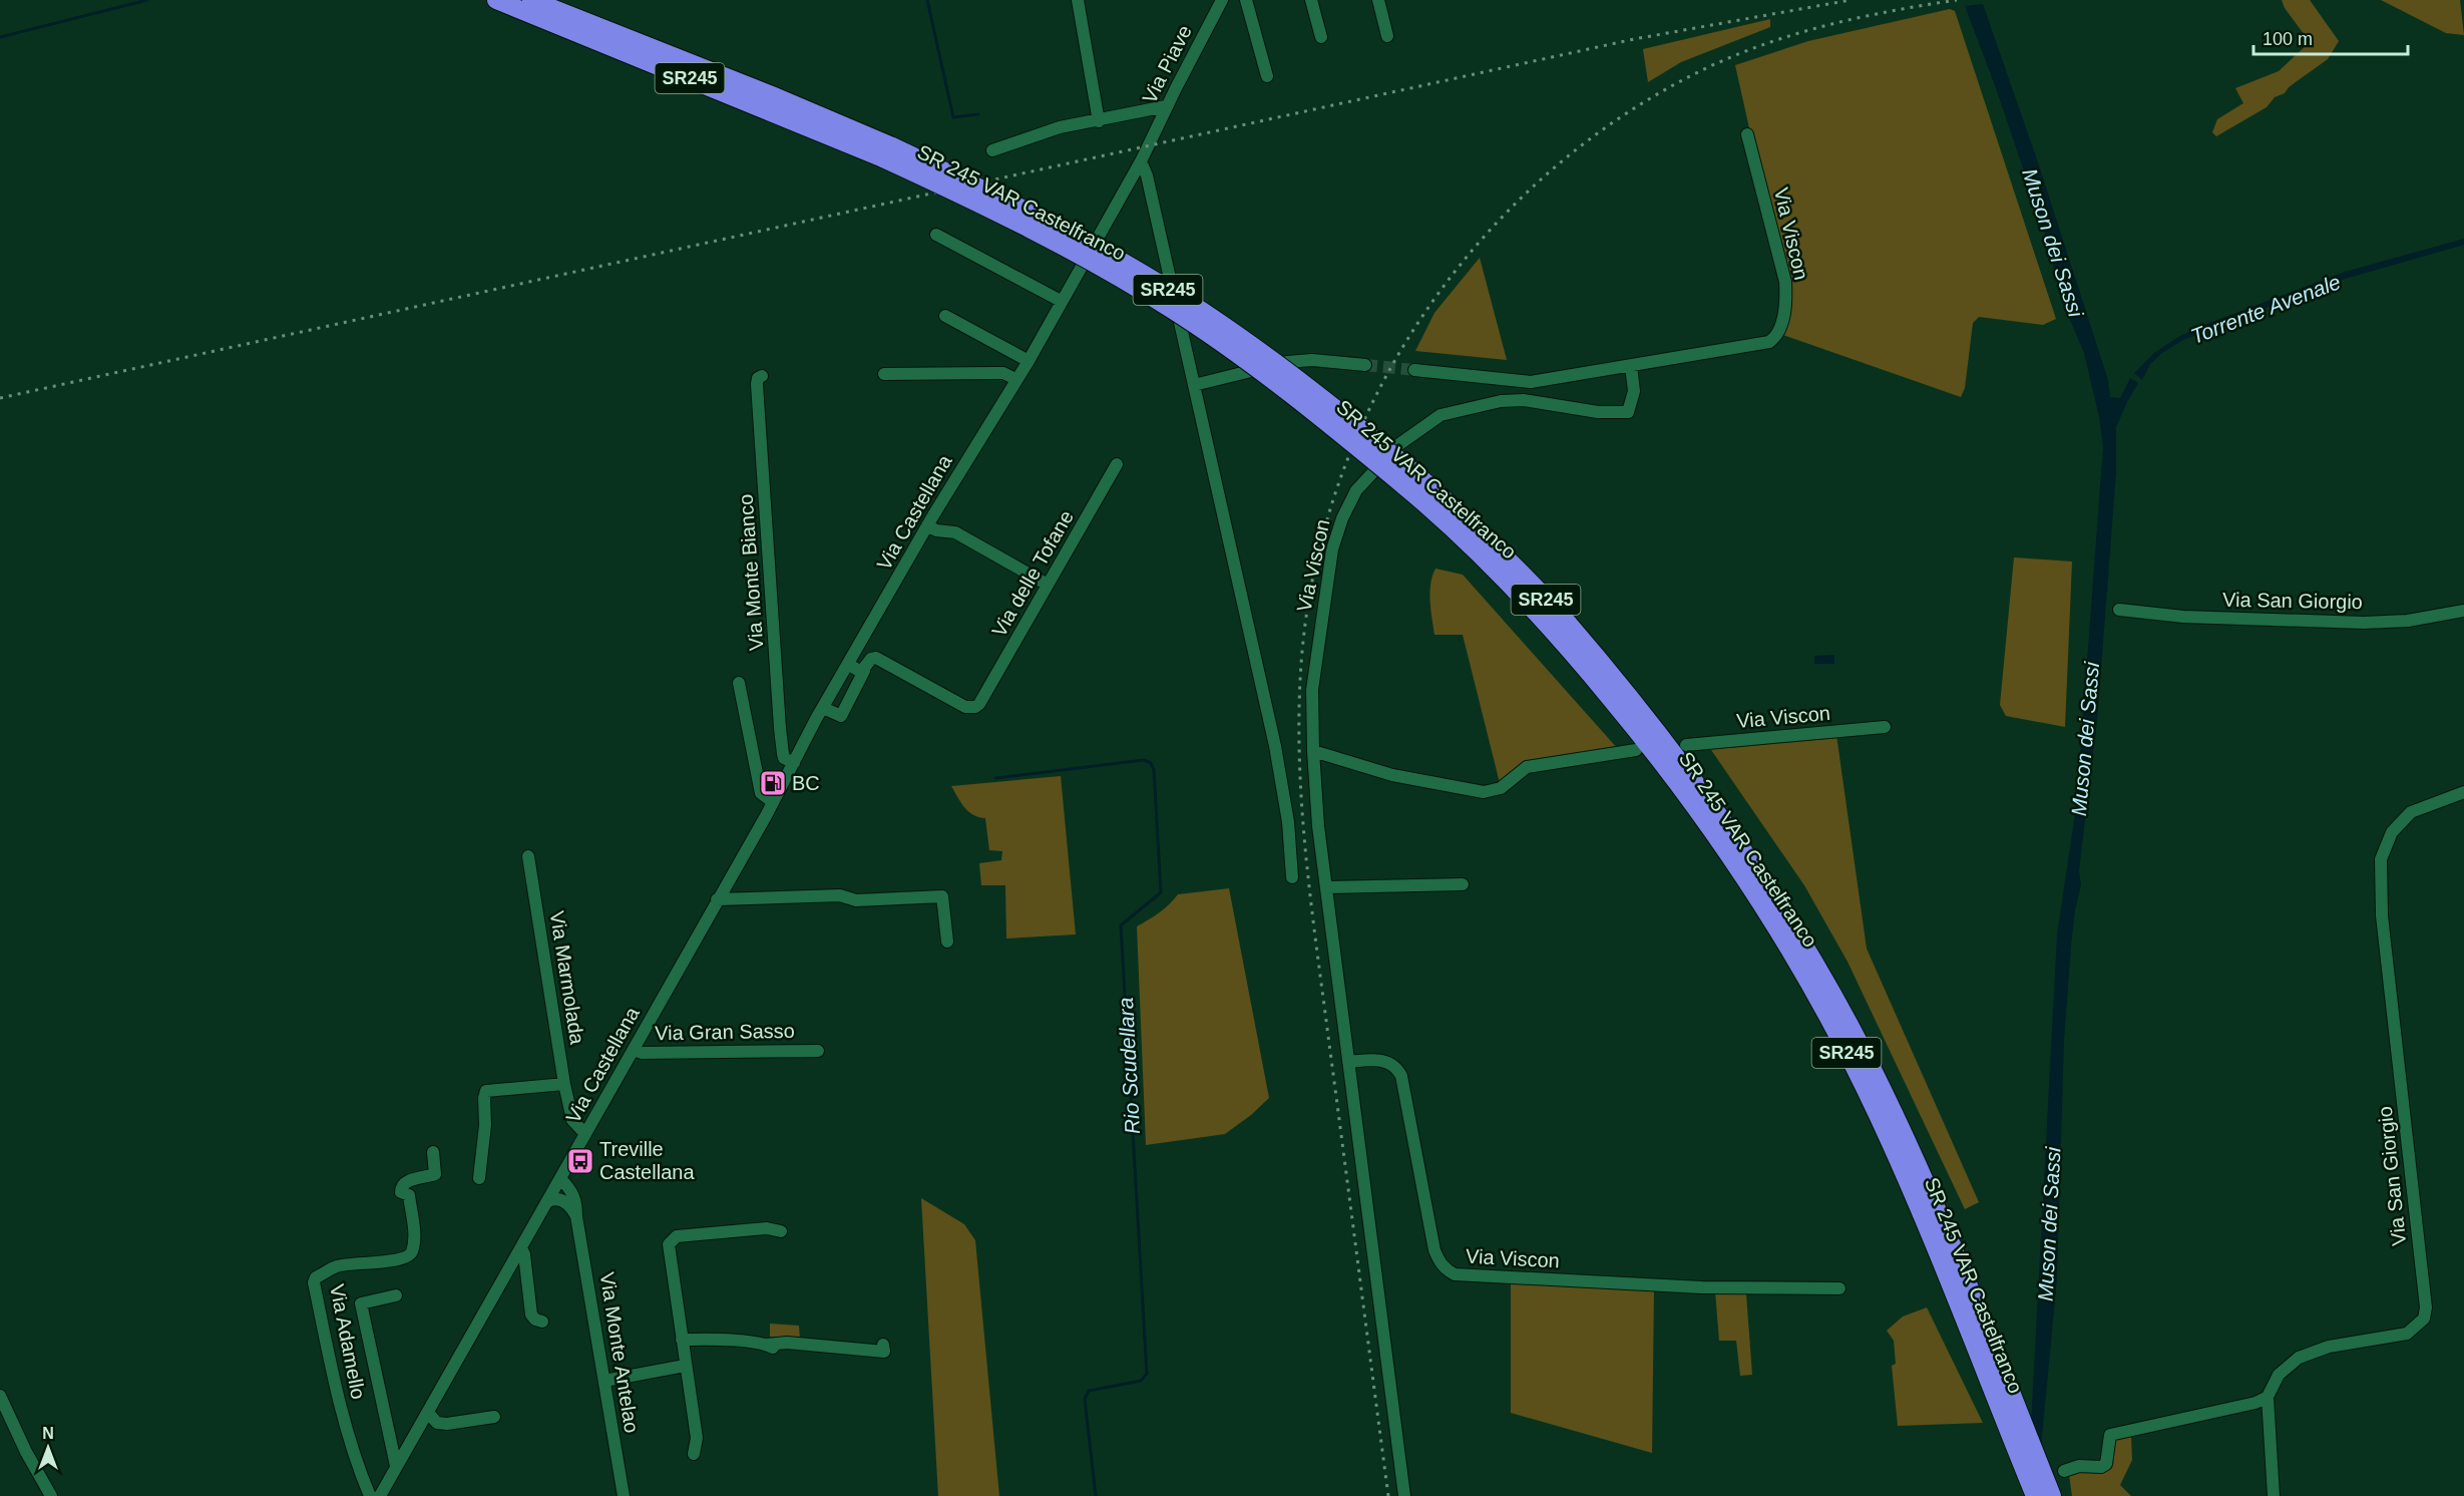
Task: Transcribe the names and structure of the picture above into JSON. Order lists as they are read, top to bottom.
{
  "streets": {
    "highway": ["SR245", "SR 245 VAR Castelfranco"],
    "street": [
      "Via Piave",
      "Via Viscon",
      "Via Castellana",
      "Via Monte Bianco",
      "Via delle Tofane",
      "Via San Giorgio",
      "Via Marmolada",
      "Via Gran Sasso",
      "Via Adamello",
      "Via Monte Antelao"
    ]
  },
  "crossings": [
    ["Via Piave", "Via Castellana"],
    ["Via Castellana", "Via Monte Bianco"],
    ["Via Castellana", "Via Marmolada"],
    ["Via Castellana", "Via Gran Sasso"],
    ["Via Castellana", "Via Monte Antelao"]
  ],
  "water": ["Muson dei Sassi", "Torrente Avenale", "Rio Scudellara"],
  "places": {
    "fuel station": ["BC"],
    "bus stop": ["Treville Castellana"]
  },
  "scale_bar": "100 m",
  "north": "top"
}
